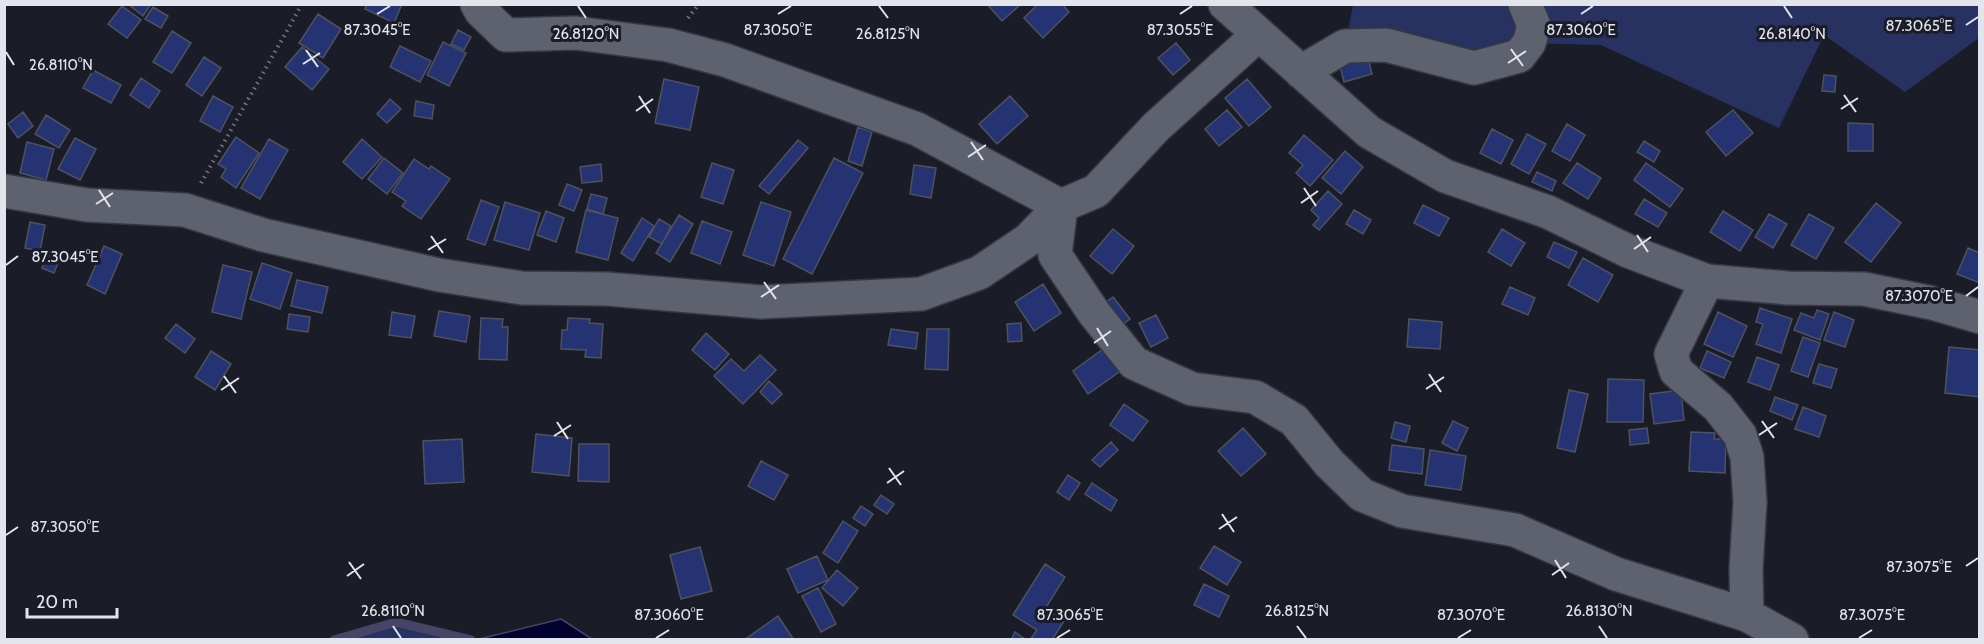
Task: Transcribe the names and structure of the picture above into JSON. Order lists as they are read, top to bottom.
{
  "scale_bar": "20 m",
  "coordinates": [
    "87.3065°E",
    "87.3045°E",
    "87.3050°E",
    "87.3055°E",
    "87.3060°E",
    "26.8140°N",
    "26.8120°N",
    "26.8125°N",
    "26.8110°N",
    "87.3070°E",
    "87.3075°E",
    "26.8130°N"
  ]
}
